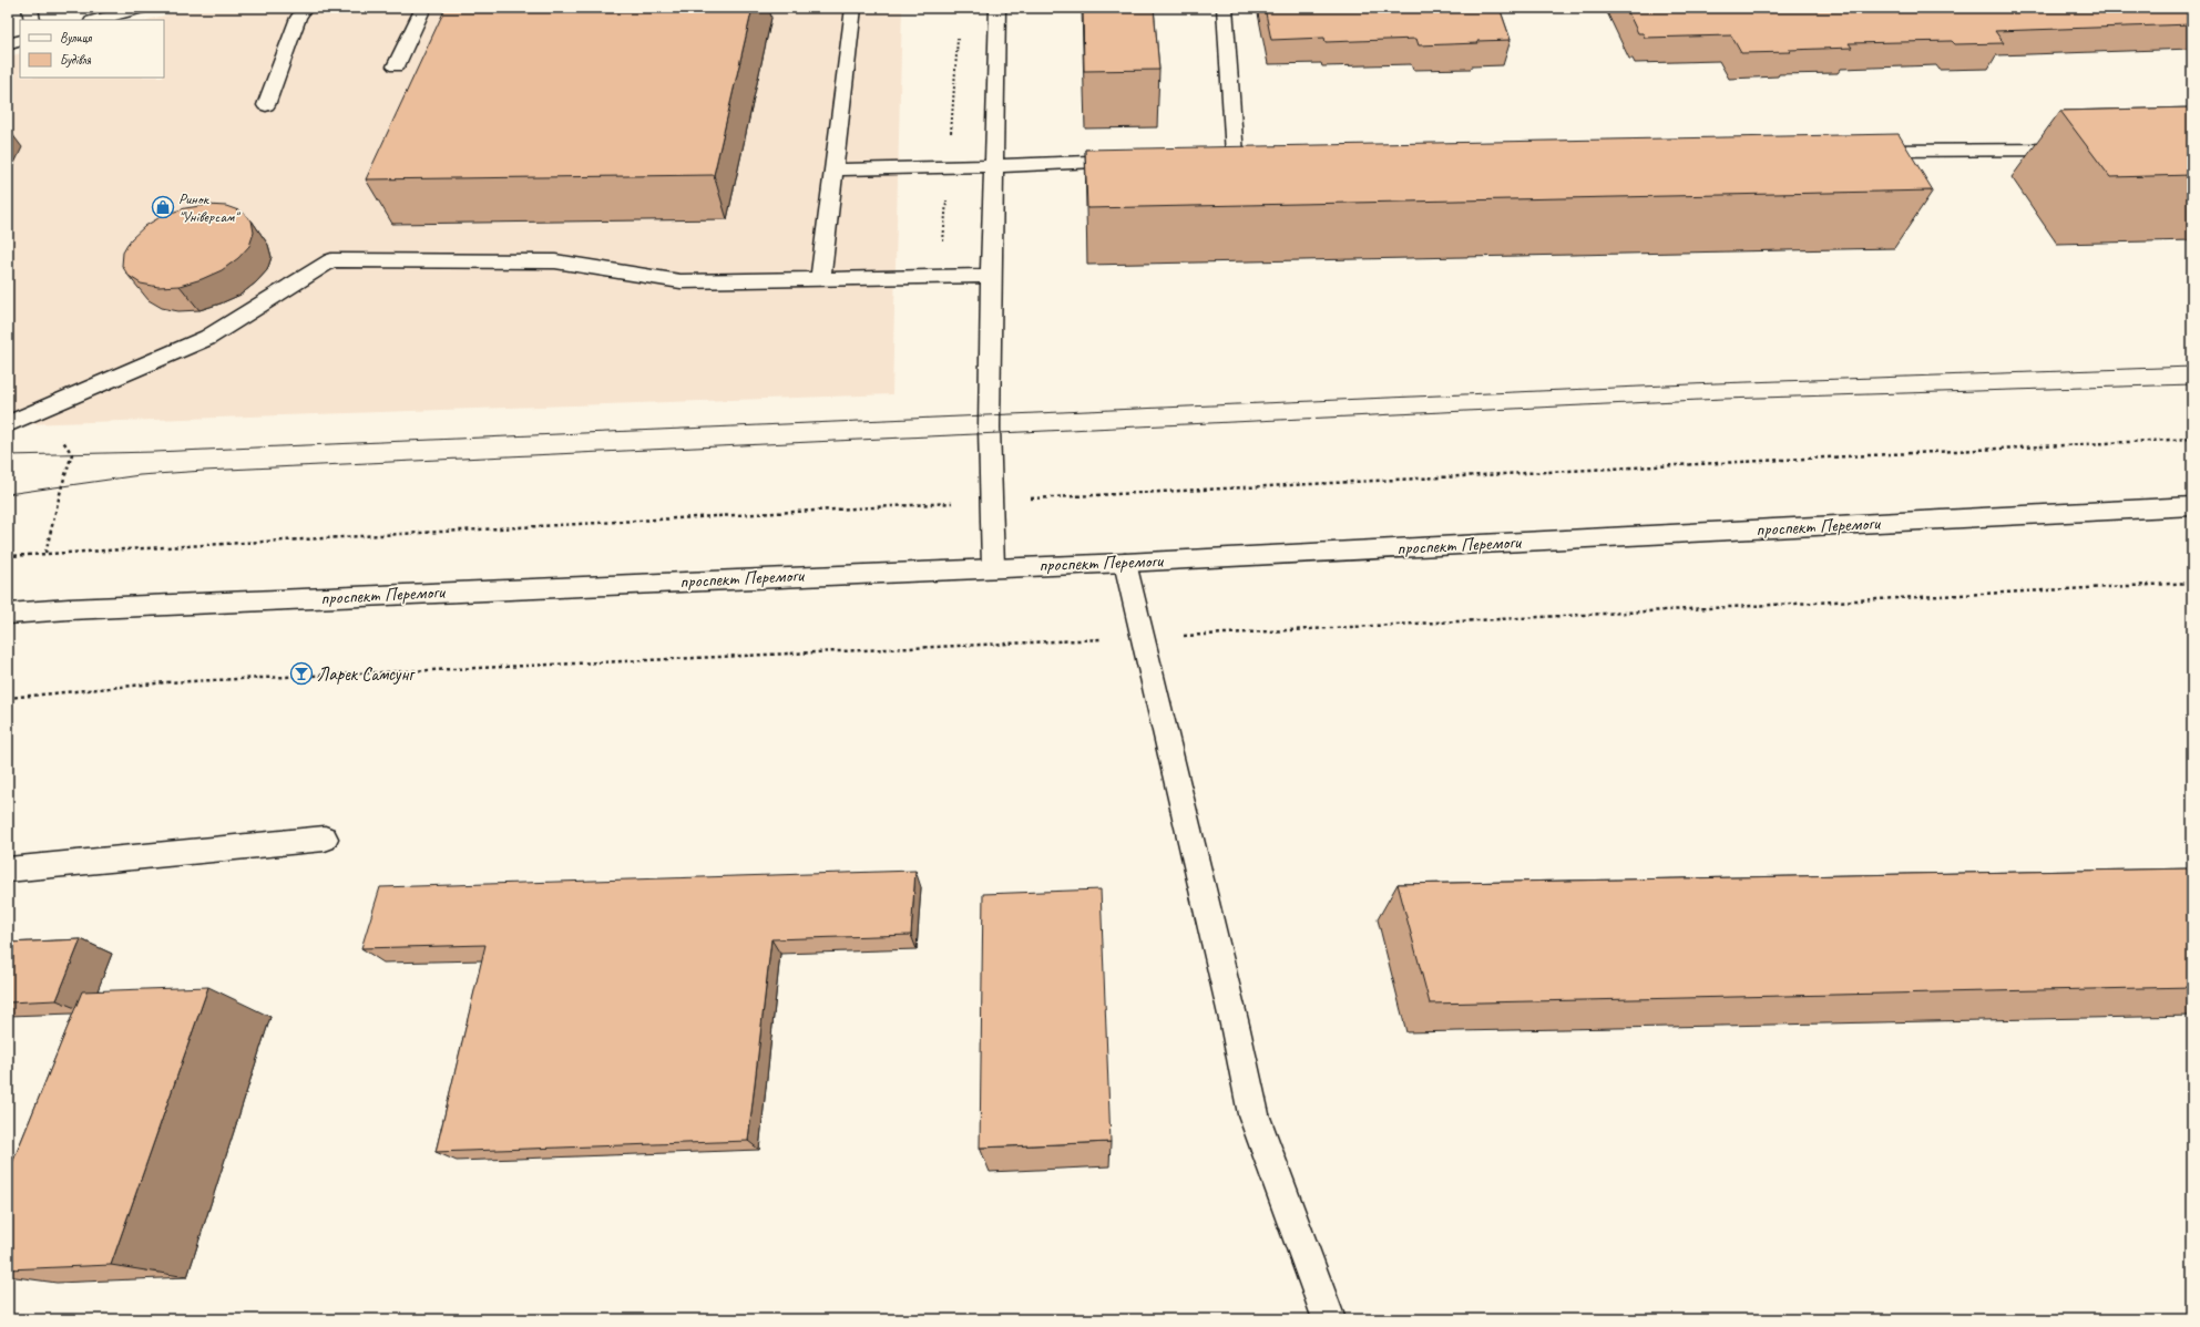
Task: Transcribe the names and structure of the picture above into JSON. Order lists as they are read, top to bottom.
{
  "streets": {
    "street": ["проспект Перемоги"]
  },
  "places": {
    "shop": ["Ринок \"Універсам\""],
    "bar": ["Ларек Самсунг"]
  },
  "legend": ["Вулиця", "Будівля"]
}
